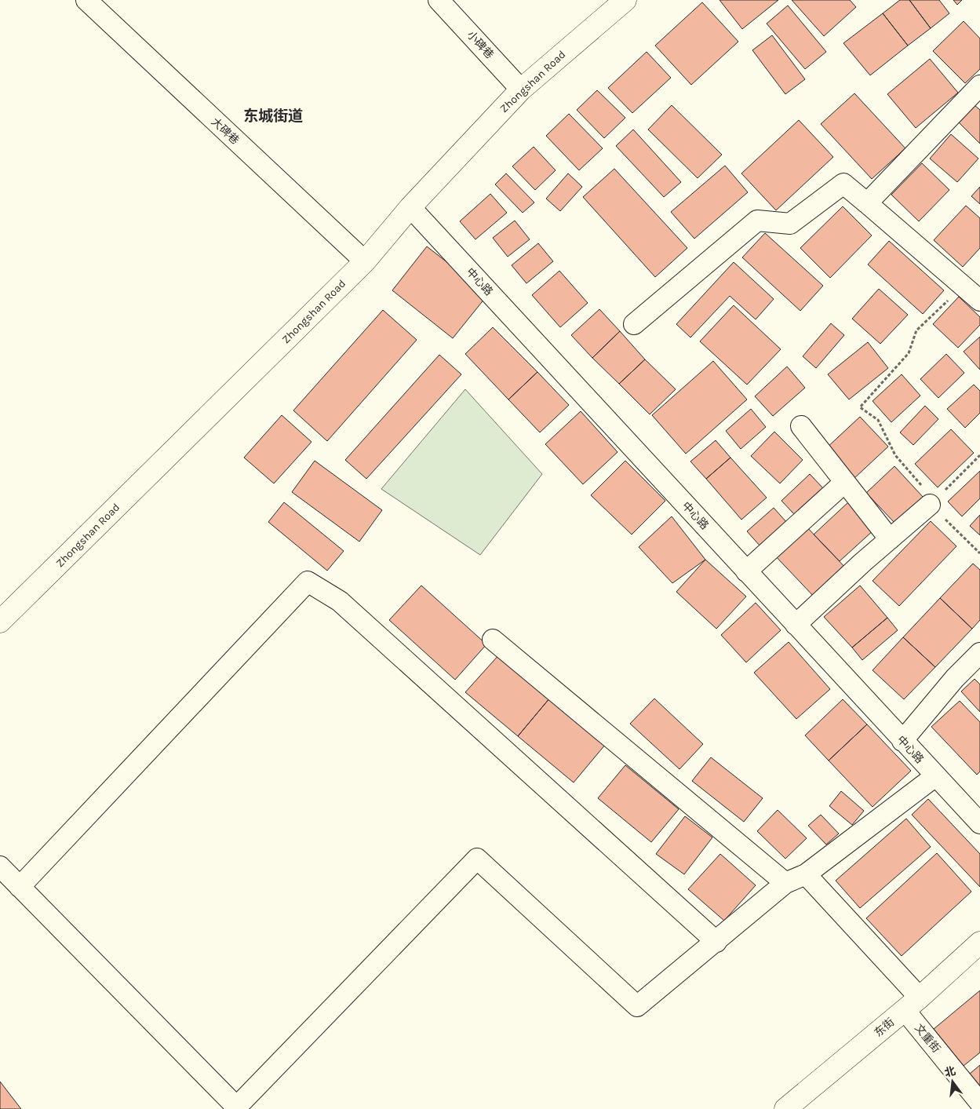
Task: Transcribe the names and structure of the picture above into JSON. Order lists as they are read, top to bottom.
{
  "streets": {
    "main road": ["Zhongshan Road", "东街"],
    "street": [
      "小碑巷",
      "大碑巷",
      "中心路",
      "文重街"
    ]
  },
  "crossings": [
    ["小碑巷", "Zhongshan Road"],
    ["Zhongshan Road", "大碑巷"],
    ["Zhongshan Road", "中心路"],
    ["东街", "文重街"]
  ],
  "districts": ["东城街道"],
  "north": "top"
}
